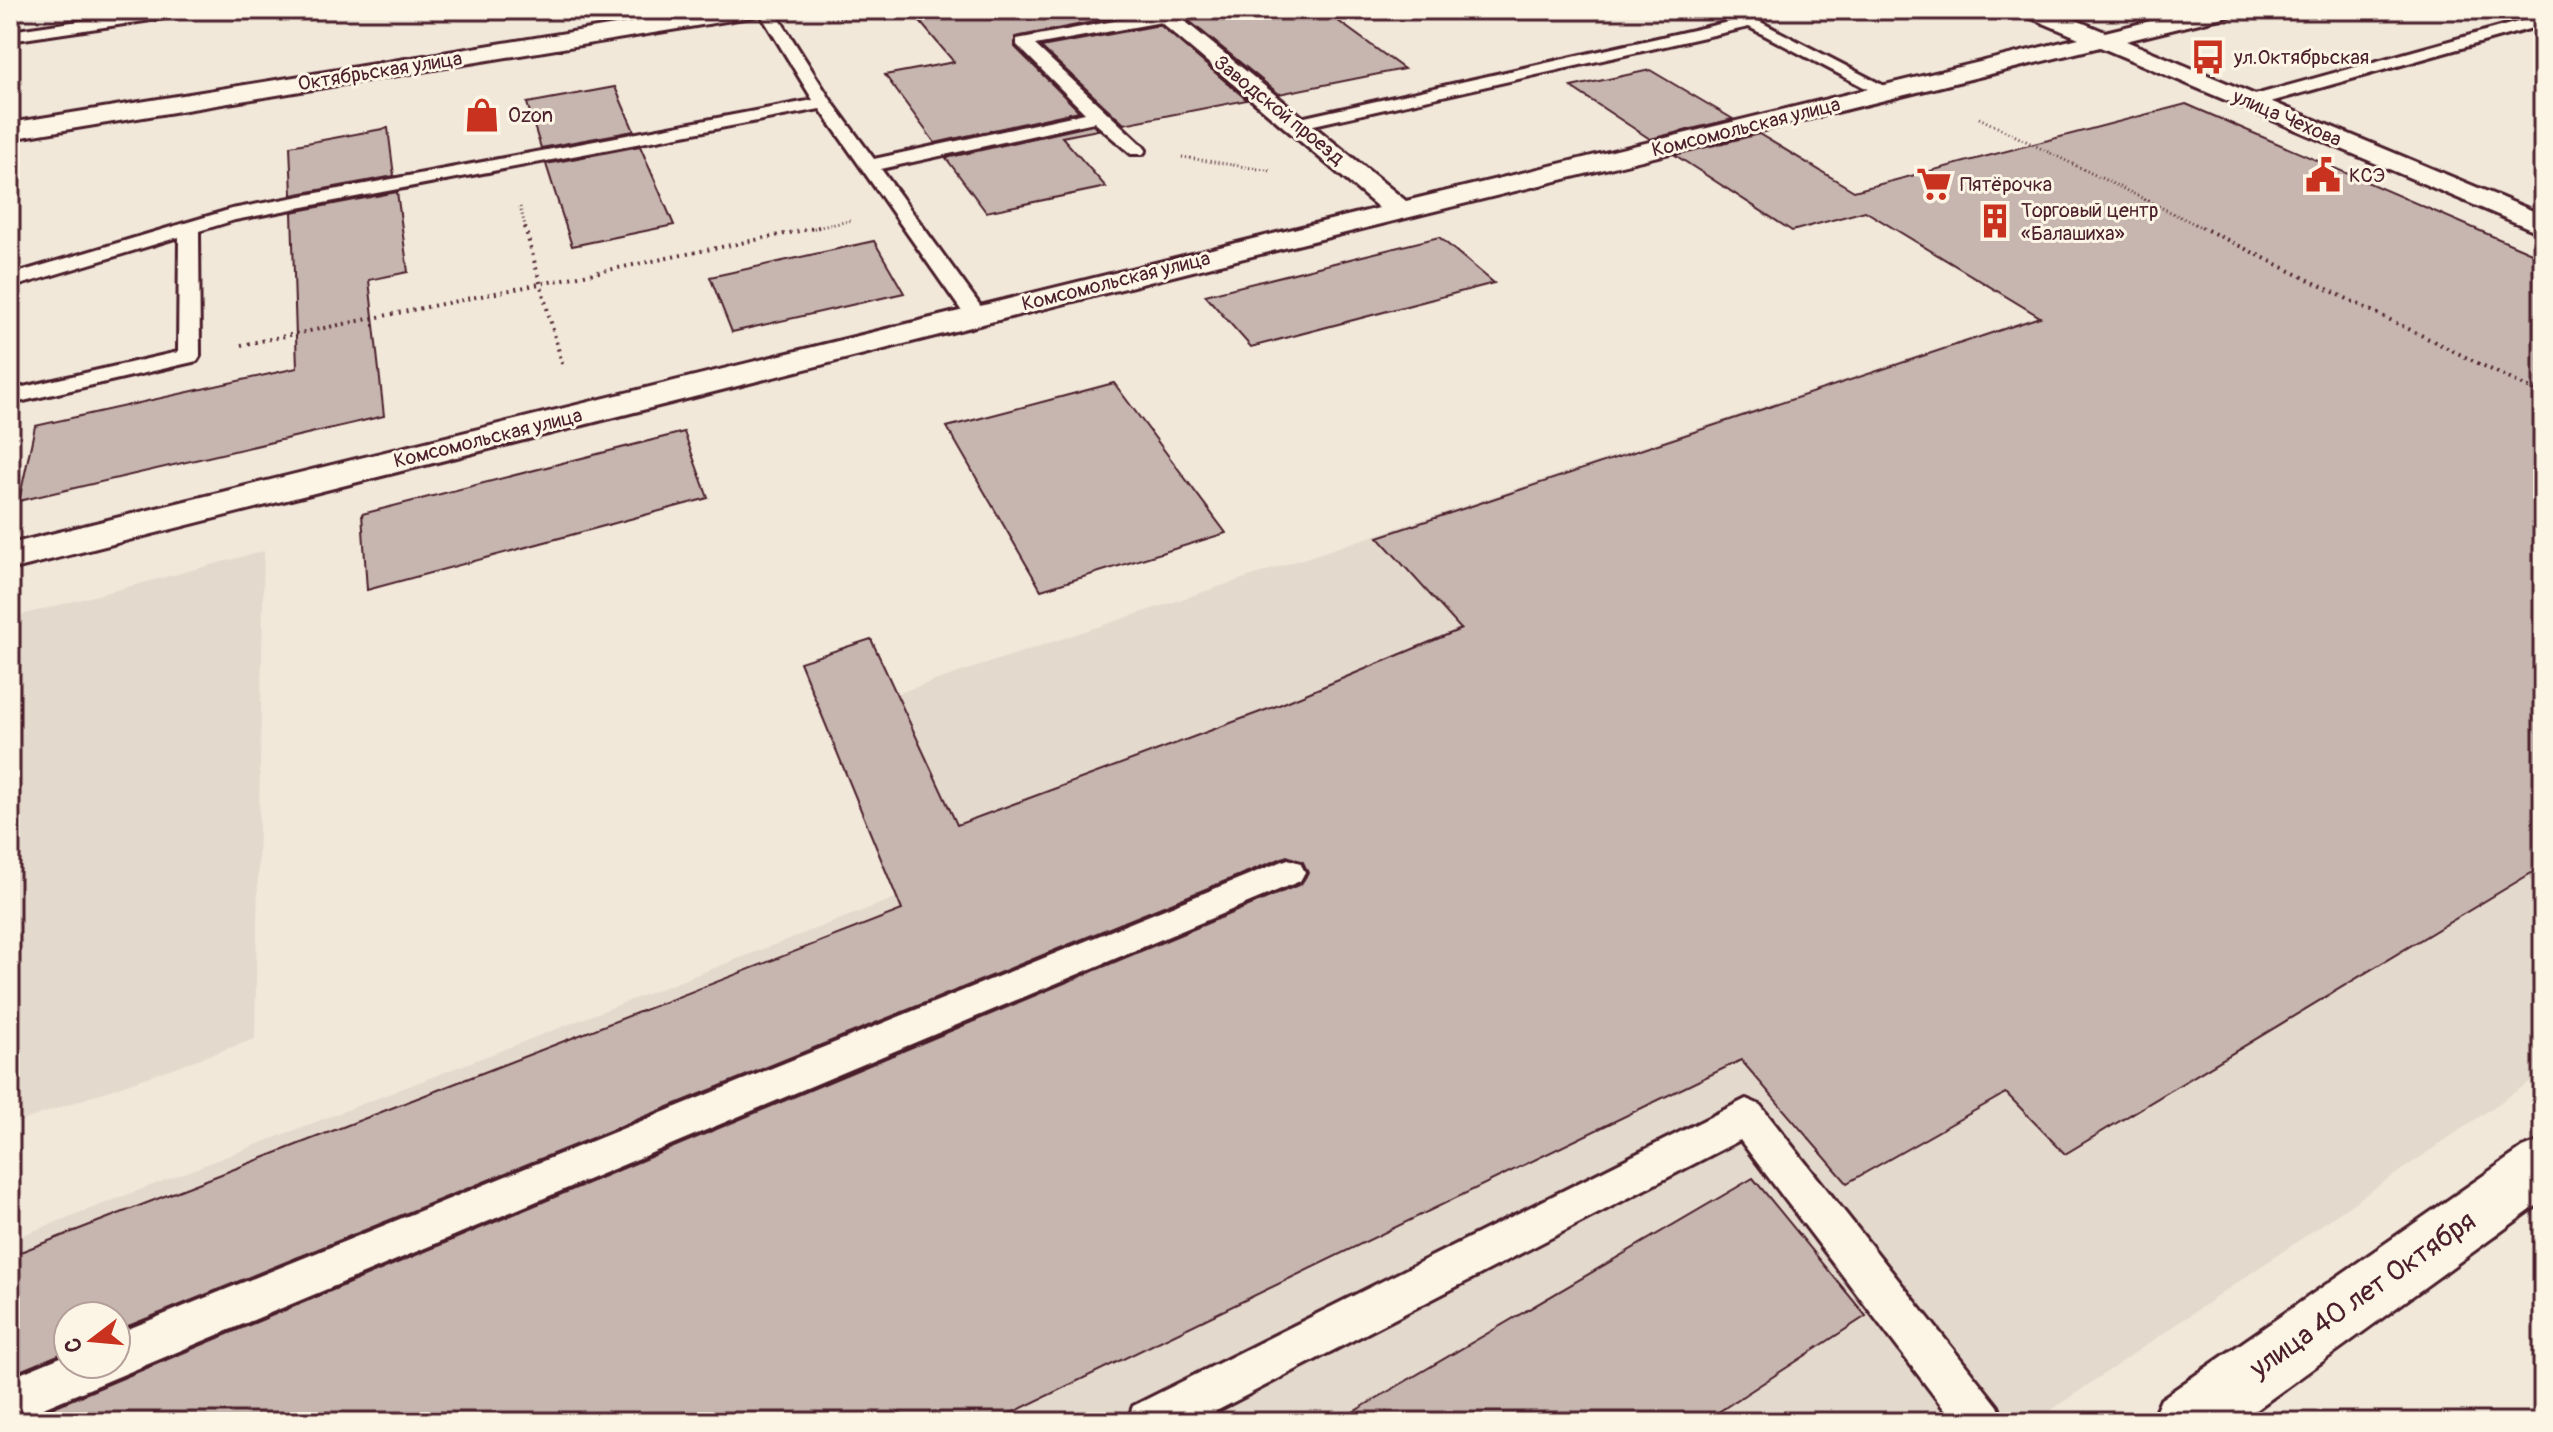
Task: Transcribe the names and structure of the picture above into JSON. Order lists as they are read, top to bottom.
{
  "streets": {
    "street": [
      "Октябрьская улица",
      "Заводской проезд",
      "улица Чехова",
      "Комсомольская улица",
      "улица 40 лет Октября"
    ]
  },
  "crossings": [
    ["Заводской проезд", "Комсомольская улица"],
    ["улица Чехова", "Комсомольская улица"]
  ],
  "places": {
    "bus stop": ["ул.Октябрьская"],
    "shop": ["Ozon"],
    "public building": ["КСЭ"],
    "supermarket": ["Пятёрочка"],
    "building": ["Торговый центр «Балашиха»"]
  },
  "north": "left"
}
